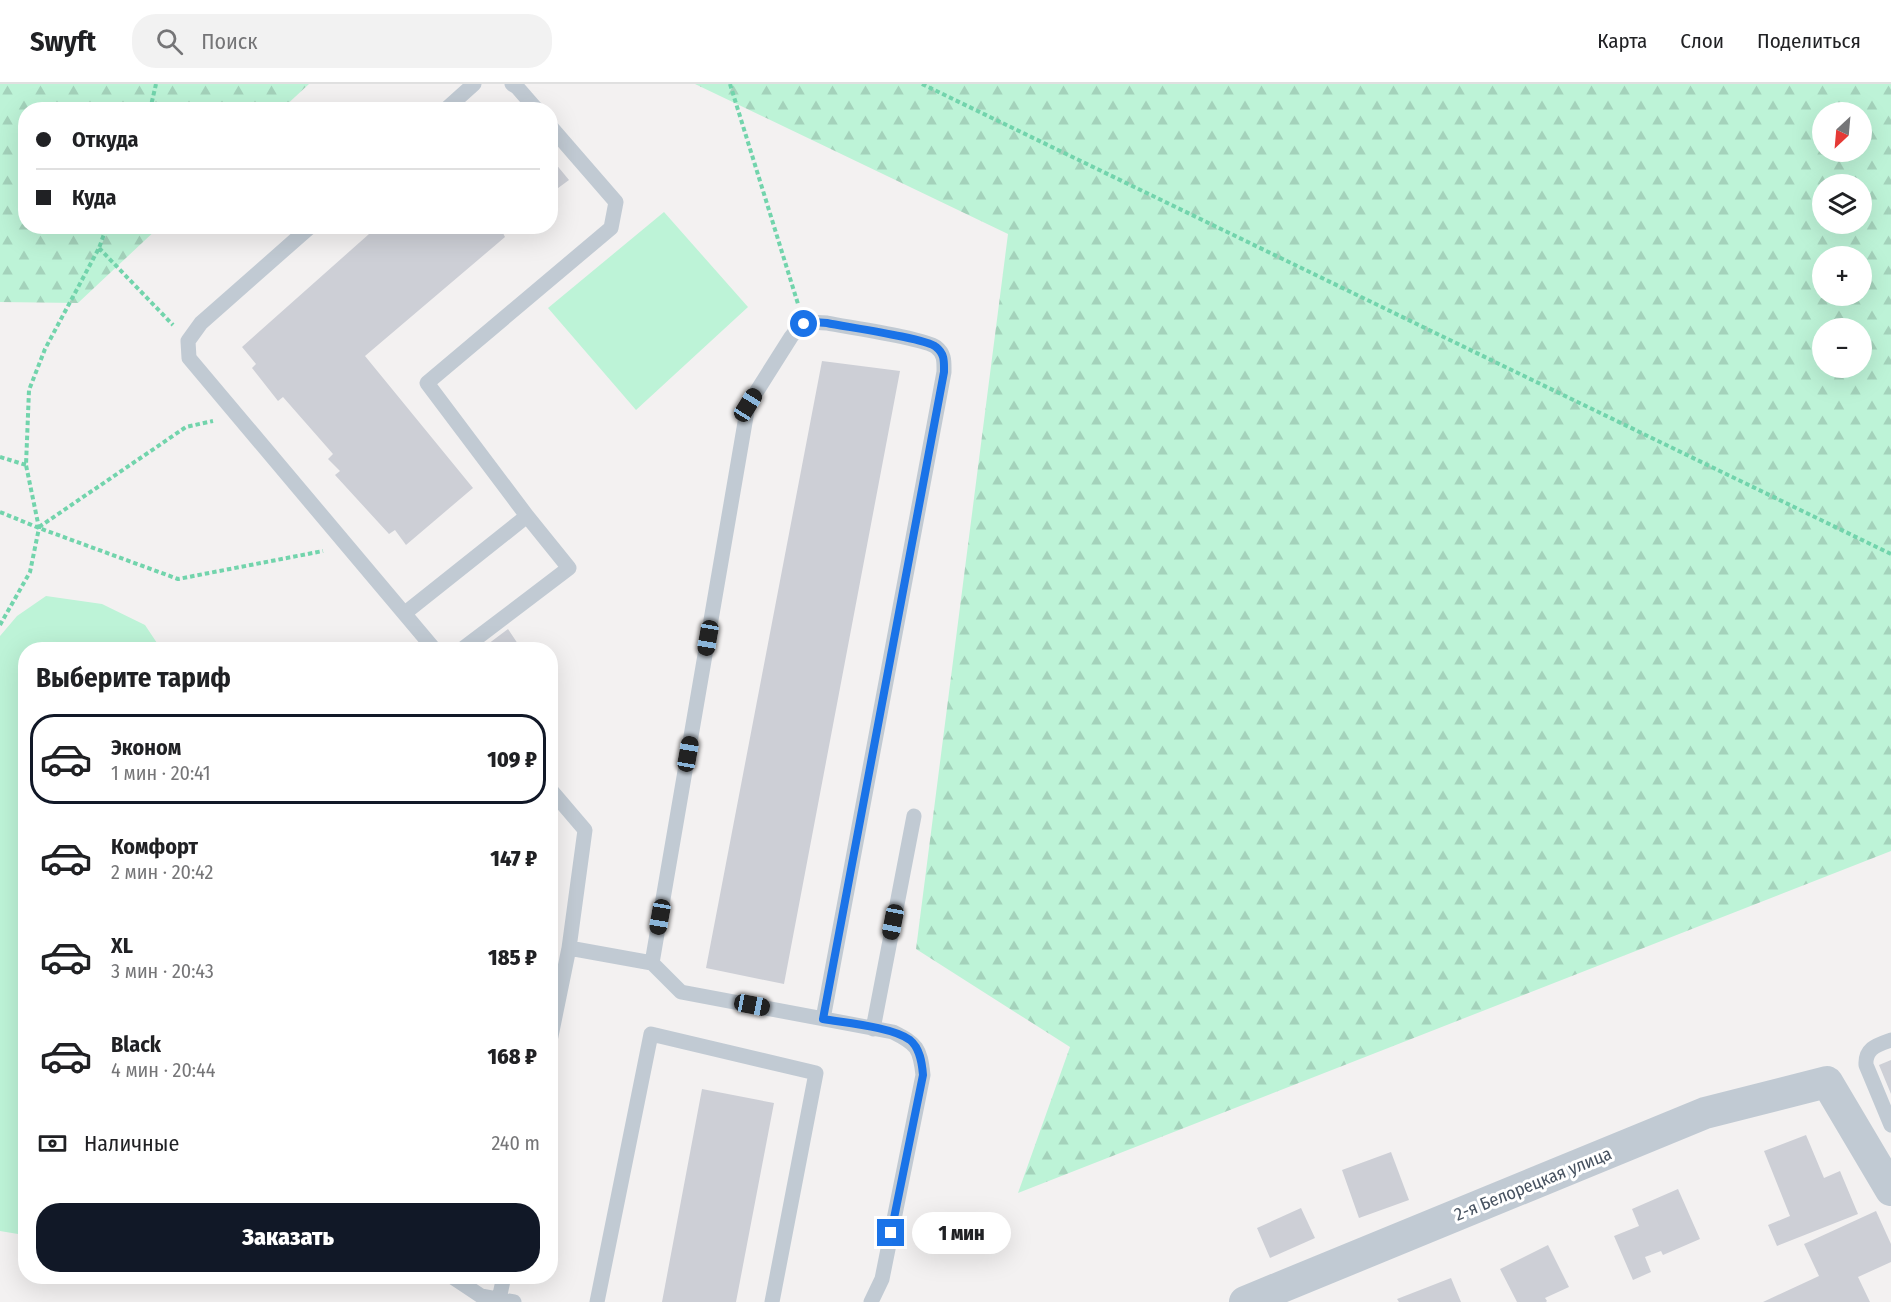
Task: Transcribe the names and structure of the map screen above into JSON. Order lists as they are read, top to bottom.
{
  "streets": {
    "street": ["2-я Белорецкая улица"]
  },
  "north": "bottom left",
  "page": {
    "header": "Swyft",
    "search": "Поиск",
    "nav": ["Карта", "Слои", "Поделиться"],
    "map_buttons": ["+", "−"],
    "banner": ["Откуда", "Куда"],
    "heading": "Выберите тариф",
    "list": [
      {
        "name": "Эконом",
        "note": "1 мин · 20:41",
        "value": "109 ₽"
      },
      {
        "name": "Комфорт",
        "note": "2 мин · 20:42",
        "value": "147 ₽"
      },
      {
        "name": "XL",
        "note": "3 мин · 20:43",
        "value": "185 ₽"
      },
      {
        "name": "Black",
        "note": "4 мин · 20:44",
        "value": "168 ₽"
      }
    ],
    "pay": ["Наличные", "240 m"],
    "buttons": "Заказать",
    "bubble": "1 мин"
  }
}
